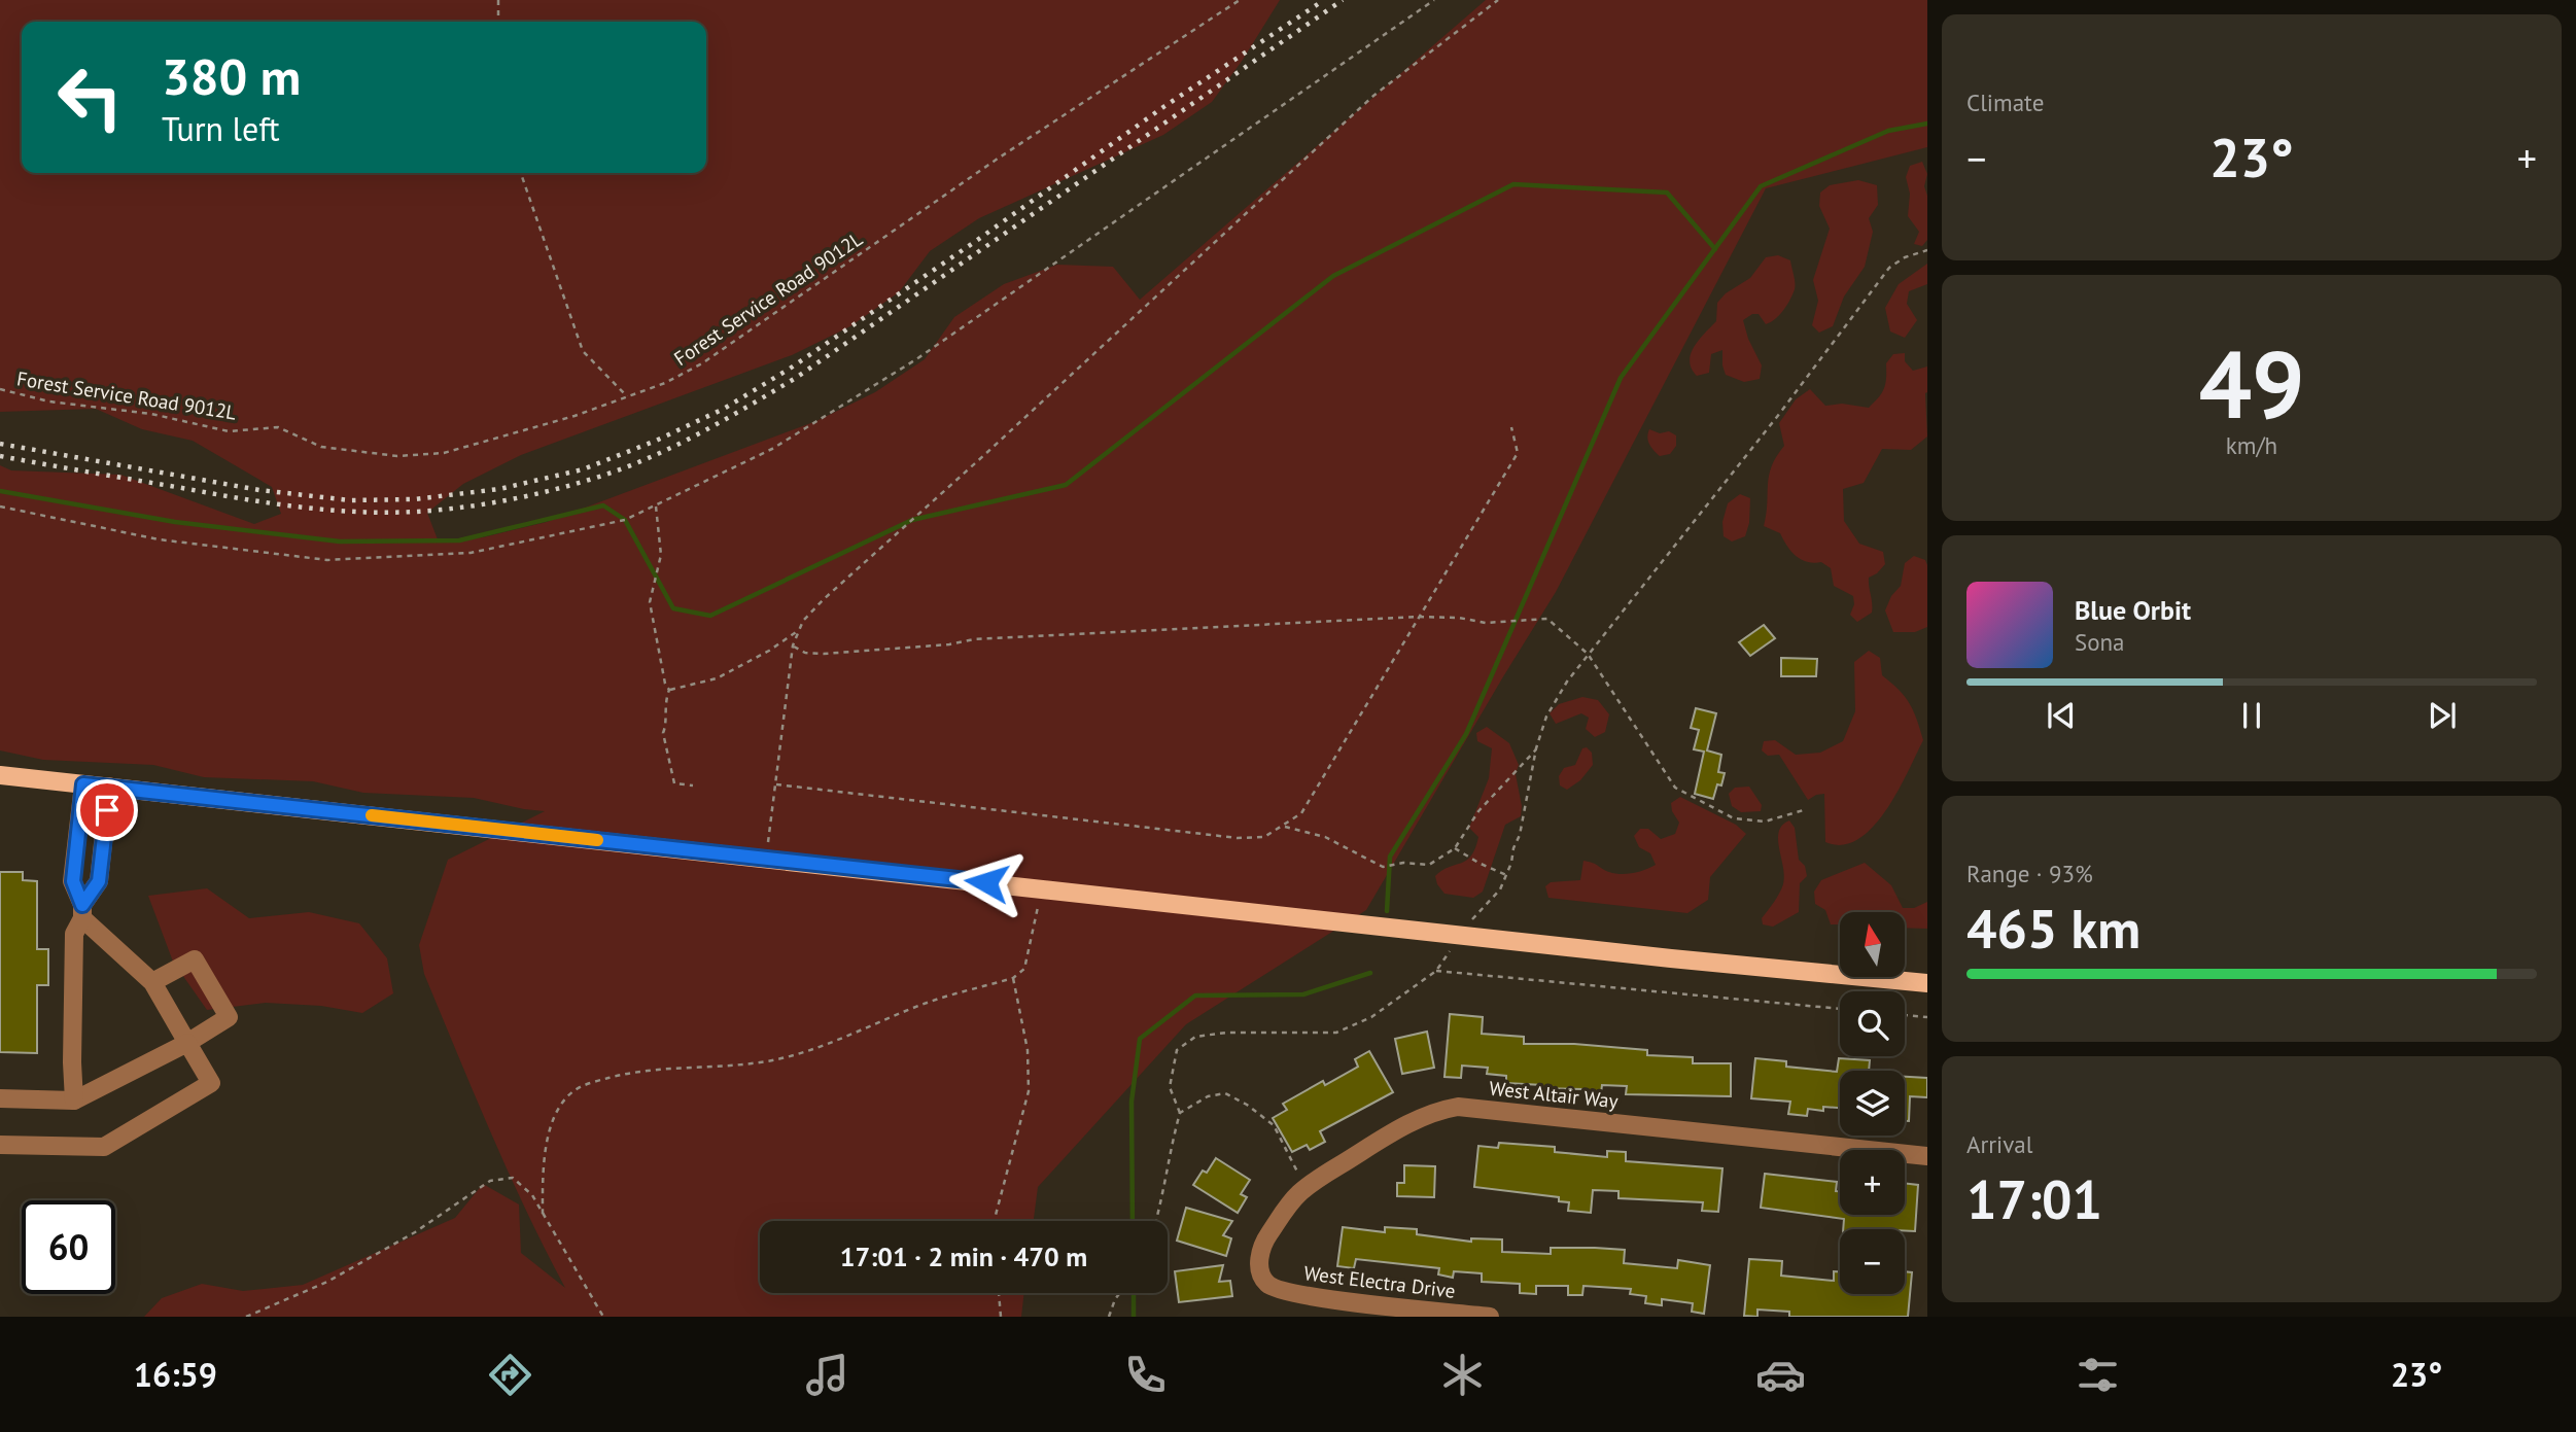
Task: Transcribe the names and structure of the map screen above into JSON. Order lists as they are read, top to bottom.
{
  "streets": {
    "street": ["West Altair Way", "West Electra Drive"],
    "path": ["Forest Service Road 9012L"]
  },
  "crossings": [
    ["West Altair Way", "West Electra Drive"]
  ],
  "north": "top",
  "page": {
    "tile": [
      "Climate",
      ["49", "km/h"],
      ["Range · 93%", "465 km"],
      ["Arrival", "17:01"]
    ],
    "turn": ["380 m", "Turn left"],
    "heat": ["−", "23°", "+"],
    "song": ["Blue Orbit", "Sona"],
    "map_buttons": ["+", "−"],
    "limit": "60",
    "trip": "17:01 · 2 min · 470 m",
    "tabs": ["16:59", "23°"]
  }
}
